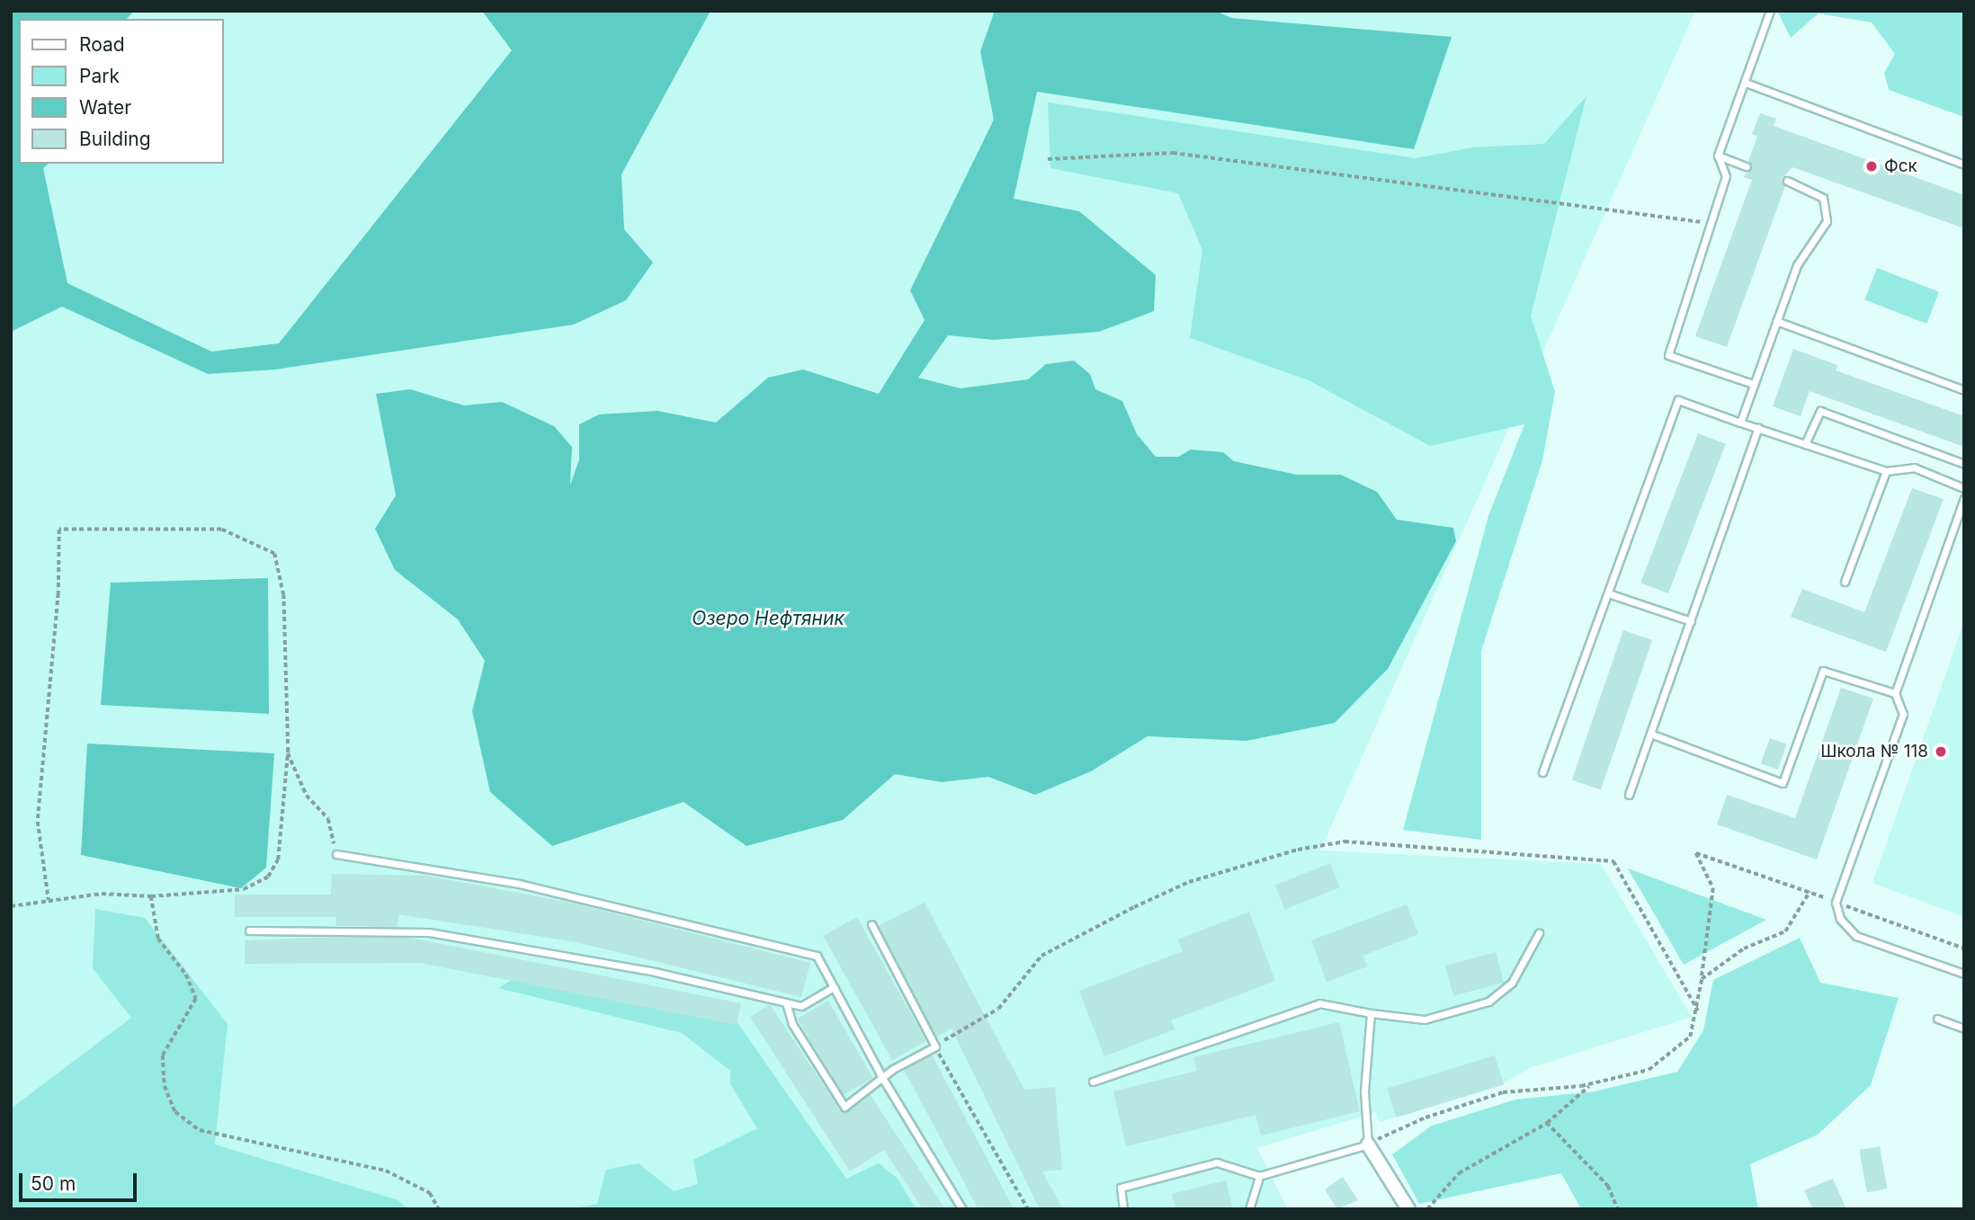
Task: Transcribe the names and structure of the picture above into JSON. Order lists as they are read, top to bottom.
{
  "water": ["Озеро Нефтяник"],
  "places": ["Фск", "Школа № 118"],
  "legend": [
    "Road",
    "Park",
    "Water",
    "Building"
  ],
  "scale_bar": "50 m"
}
